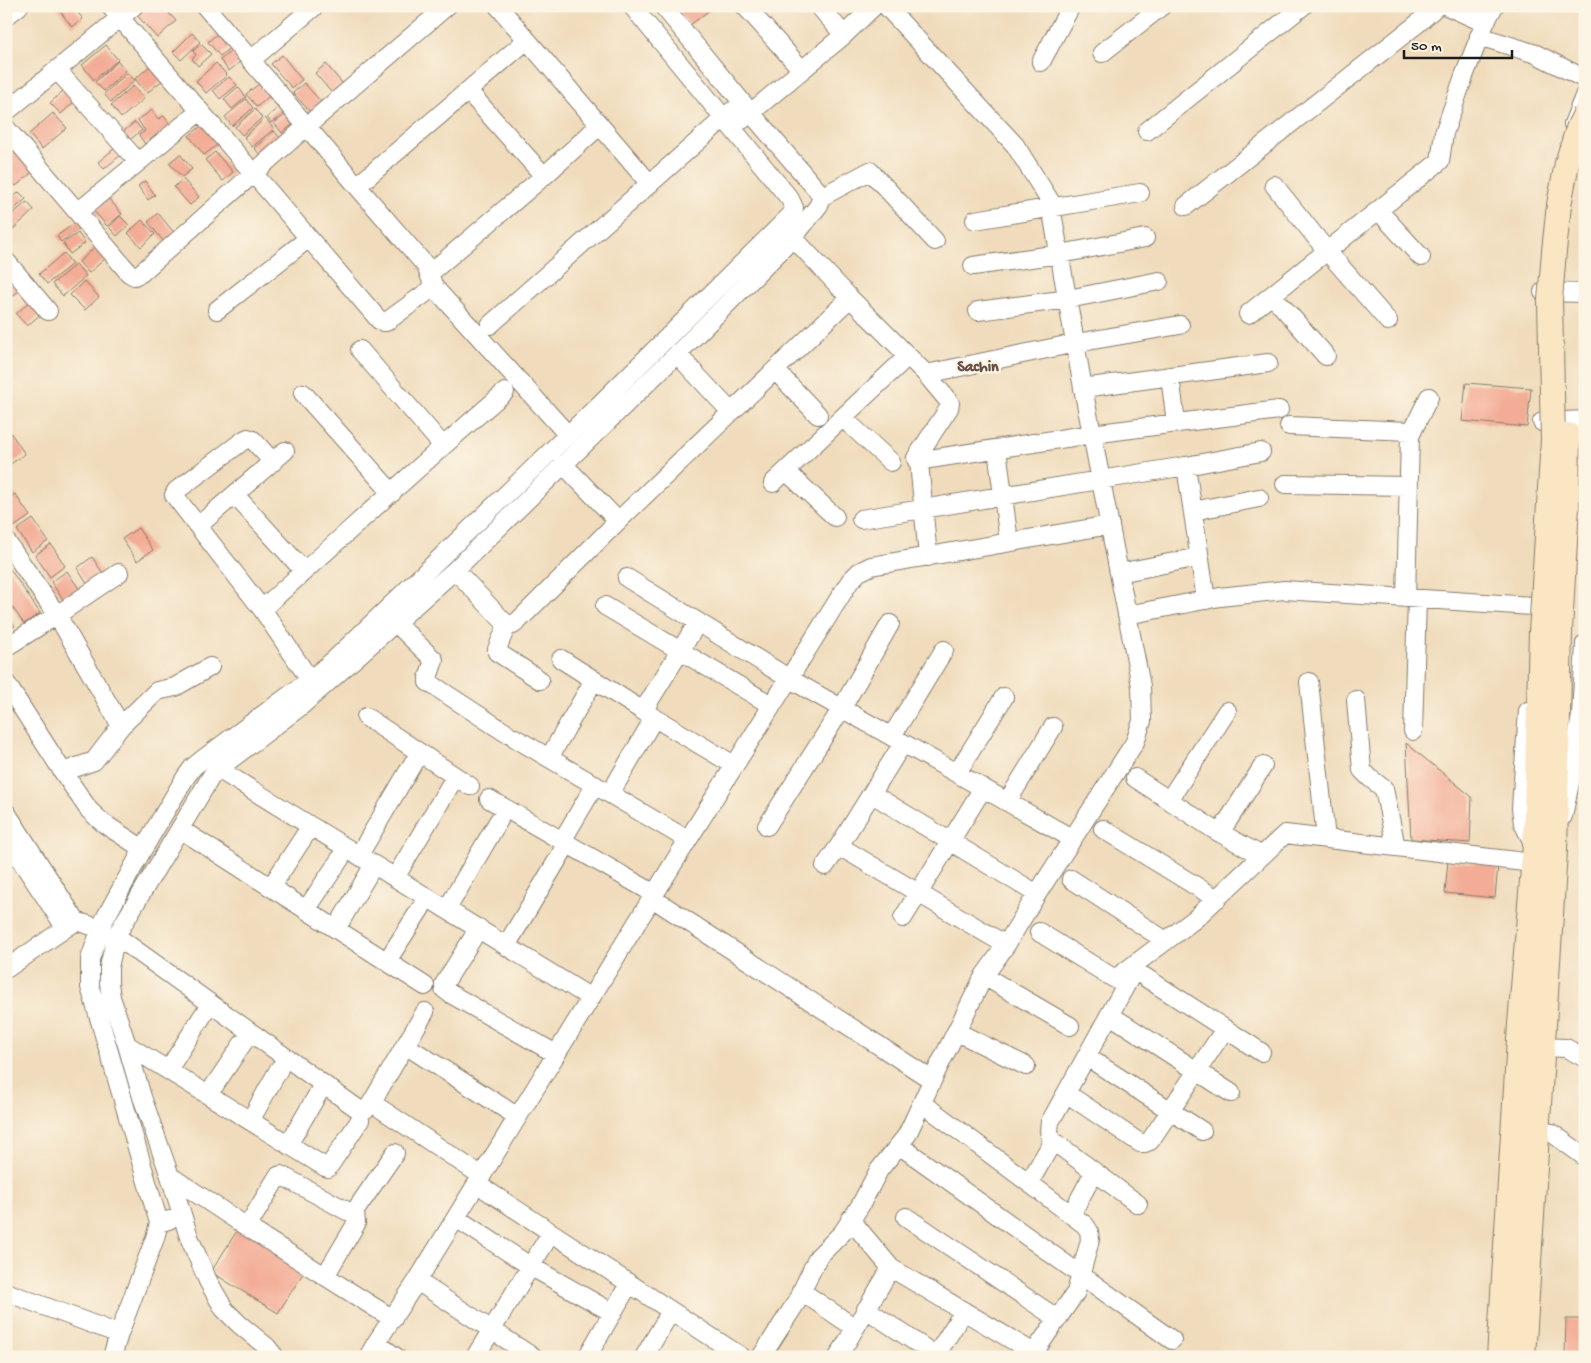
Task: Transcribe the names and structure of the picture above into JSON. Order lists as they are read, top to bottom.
{
  "districts": ["Sachin"],
  "scale_bar": "50 m"
}
